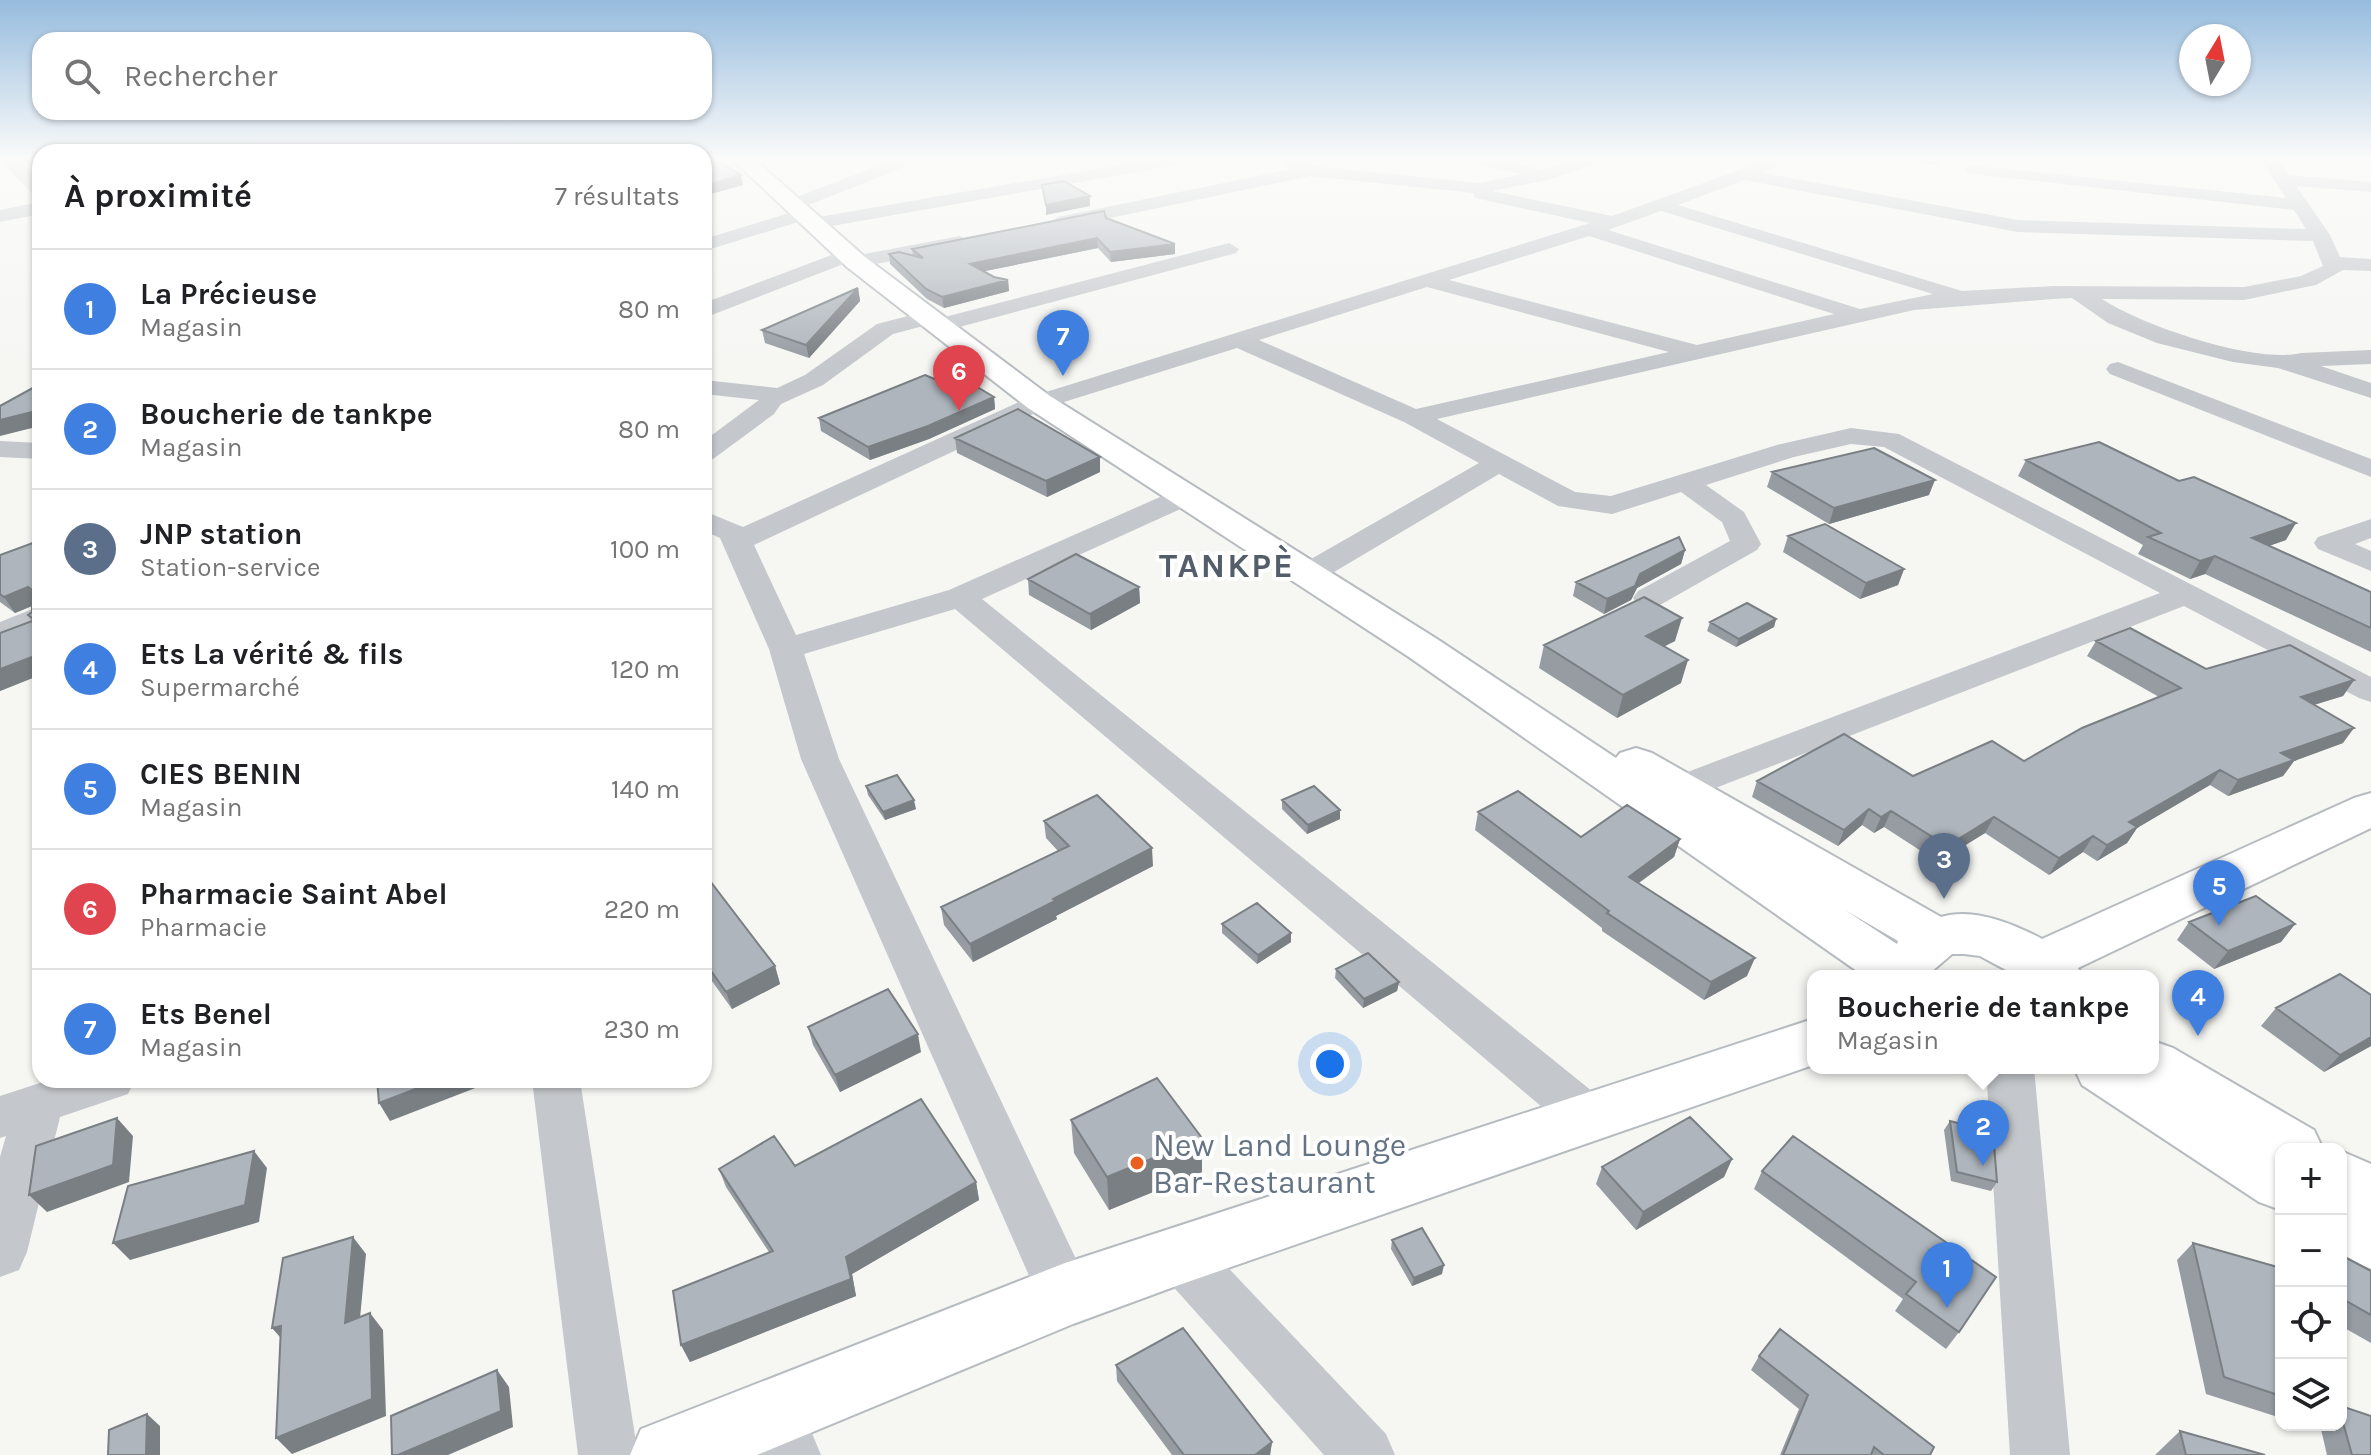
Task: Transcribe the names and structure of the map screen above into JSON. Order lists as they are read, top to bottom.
{
  "districts": ["TANKPÈ"],
  "places": ["New Land Lounge Bar-Restaurant"],
  "north": "top",
  "page": {
    "search": "Rechercher",
    "heading": ["À proximité", "7 résultats"],
    "list": [
      {
        "mark": "1",
        "name": "La Précieuse",
        "note": "Magasin",
        "value": "80 m"
      },
      {
        "mark": "2",
        "name": "Boucherie de tankpe",
        "note": "Magasin",
        "value": "80 m"
      },
      {
        "mark": "3",
        "name": "JNP station",
        "note": "Station-service",
        "value": "100 m"
      },
      {
        "mark": "4",
        "name": "Ets La vérité & fils",
        "note": "Supermarché",
        "value": "120 m"
      },
      {
        "mark": "5",
        "name": "CIES BENIN",
        "note": "Magasin",
        "value": "140 m"
      },
      {
        "mark": "6",
        "name": "Pharmacie Saint Abel",
        "note": "Pharmacie",
        "value": "220 m"
      },
      {
        "mark": "7",
        "name": "Ets Benel",
        "note": "Magasin",
        "value": "230 m"
      }
    ],
    "pins": [
      "7",
      "6",
      "3",
      "5",
      "4",
      "2",
      "1"
    ],
    "popup": ["Boucherie de tankpe", "Magasin"],
    "map_buttons": ["+", "−"]
  }
}
